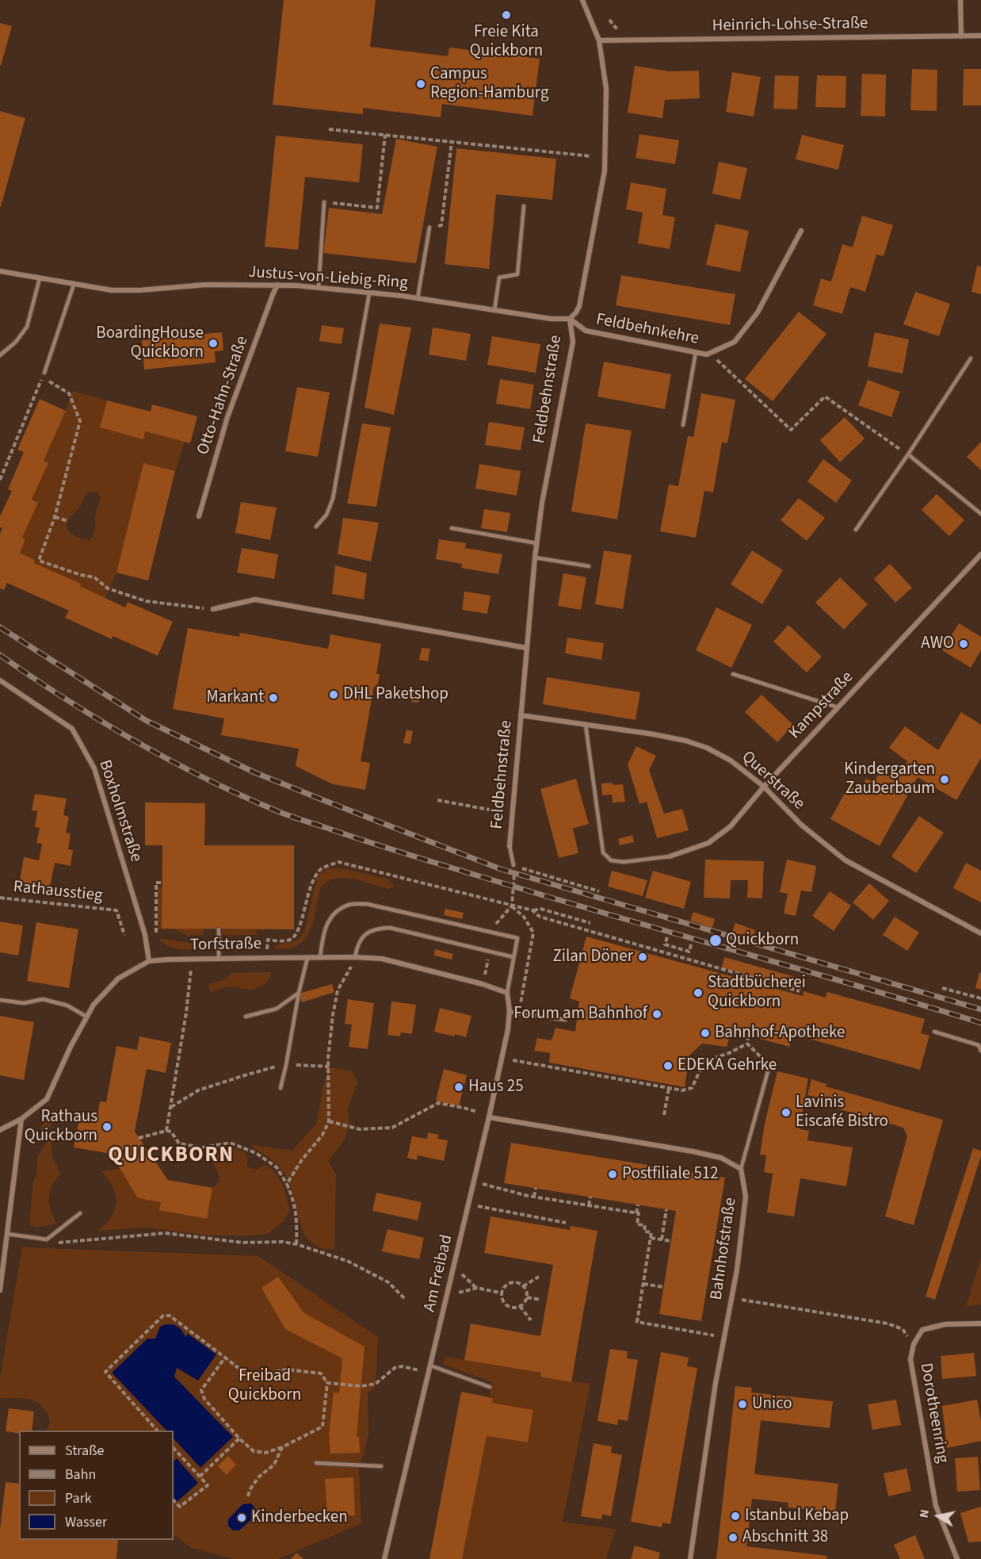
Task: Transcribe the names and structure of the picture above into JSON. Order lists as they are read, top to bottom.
{
  "streets": {
    "street": [
      "Heinrich-Lohse-Straße",
      "Justus-von-Liebig-Ring",
      "Feldbehnkehre",
      "Feldbehnstraße",
      "Otto-Hahn-Straße",
      "Kampstraße",
      "Querstraße",
      "Boxholmstraße",
      "Torfstraße",
      "Bahnhofstraße",
      "Am Freibad",
      "Dorotheenring"
    ],
    "path": ["Rathausstieg"]
  },
  "crossings": [
    ["Heinrich-Lohse-Straße", "Feldbehnstraße"],
    ["Justus-von-Liebig-Ring", "Feldbehnkehre"],
    ["Justus-von-Liebig-Ring", "Feldbehnstraße"],
    ["Justus-von-Liebig-Ring", "Otto-Hahn-Straße"],
    ["Feldbehnkehre", "Feldbehnstraße"],
    ["Feldbehnstraße", "Querstraße"],
    ["Kampstraße", "Querstraße"],
    ["Boxholmstraße", "Torfstraße"],
    ["Torfstraße", "Am Freibad"]
  ],
  "districts": ["QUICKBORN"],
  "parks": ["Freibad Quickborn"],
  "places": [
    "Freie Kita Quickborn",
    "Campus Region-Hamburg",
    "BoardingHouse Quickborn",
    "AWO",
    "DHL Paketshop",
    "Markant",
    "Kindergarten Zauberbaum",
    "Quickborn",
    "Zilan Döner",
    "Stadtbücherei Quickborn",
    "Forum am Bahnhof",
    "Bahnhof-Apotheke",
    "EDEKA Gehrke",
    "Haus 25",
    "Lavinis Eiscafé Bistro",
    "Rathaus Quickborn",
    "Postfiliale 512",
    "Unico",
    "Istanbul Kebap",
    "Kinderbecken",
    "Abschnitt 38"
  ],
  "legend": [
    "Straße",
    "Bahn",
    "Park",
    "Wasser"
  ],
  "north": "left"
}
